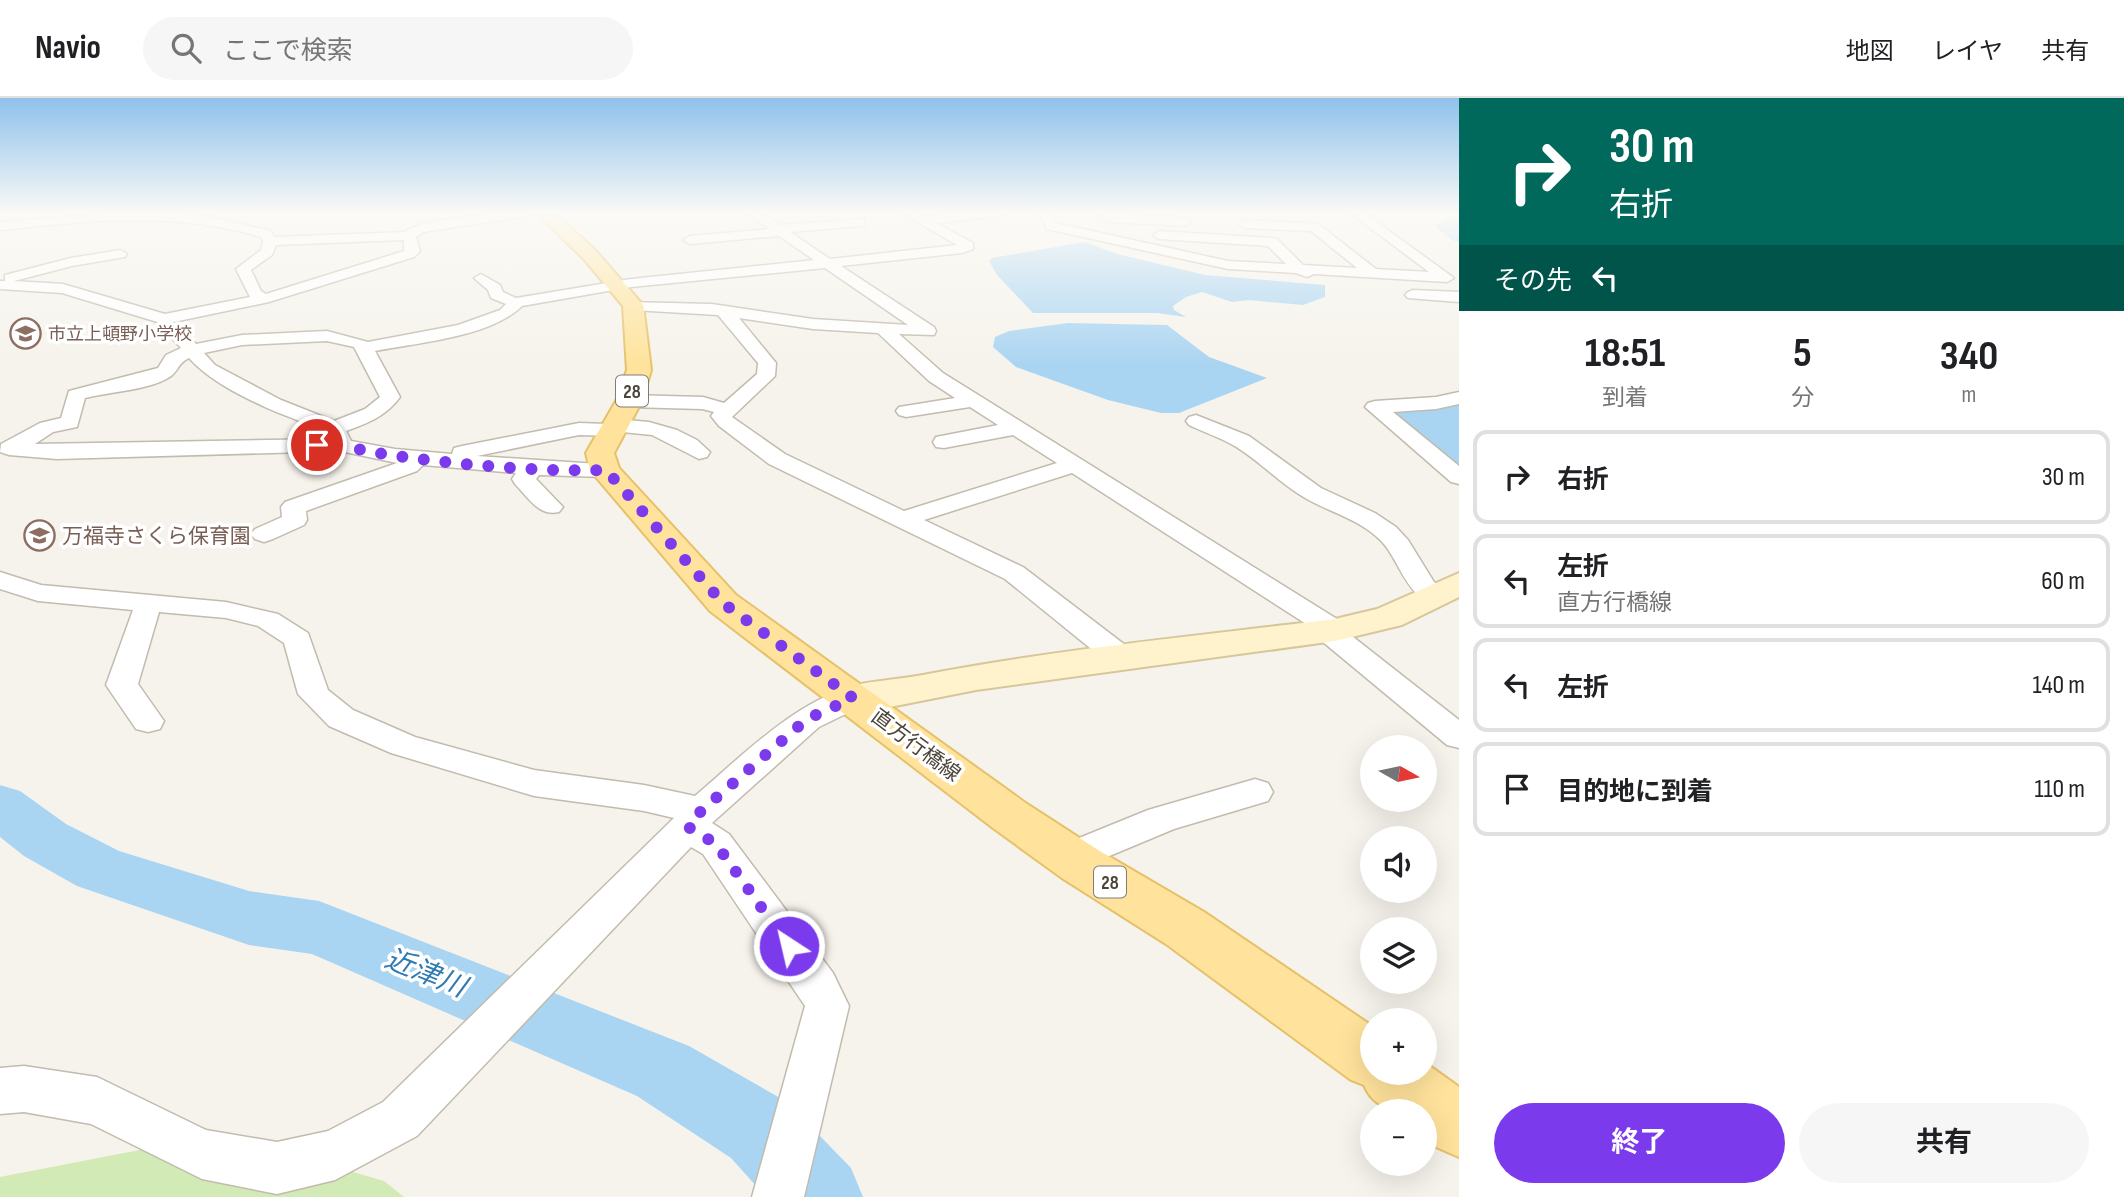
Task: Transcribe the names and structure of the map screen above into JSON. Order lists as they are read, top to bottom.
{
  "streets": {
    "main road": ["28", "直方行橋線"]
  },
  "crossings": [
    ["28", "直方行橋線"]
  ],
  "water": ["近津川"],
  "places": {
    "school or university": ["市立上頓野小学校", "万福寺さくら保育園"]
  },
  "north": "right",
  "page": {
    "header": "Navio",
    "search": "ここで検索",
    "nav": ["地図", "レイヤ", "共有"],
    "turn": ["30 m", "右折"],
    "then": "その先",
    "eta": [
      "18:51",
      "到着",
      "5",
      "分",
      "340",
      "m"
    ],
    "list": [
      {
        "name": "右折",
        "value": "30 m"
      },
      {
        "name": "左折",
        "note": "直方行橋線",
        "value": "60 m"
      },
      {
        "name": "左折",
        "value": "140 m"
      },
      {
        "name": "目的地に到着",
        "value": "110 m"
      }
    ],
    "map_buttons": ["+", "−"],
    "buttons": ["終了", "共有"]
  }
}
